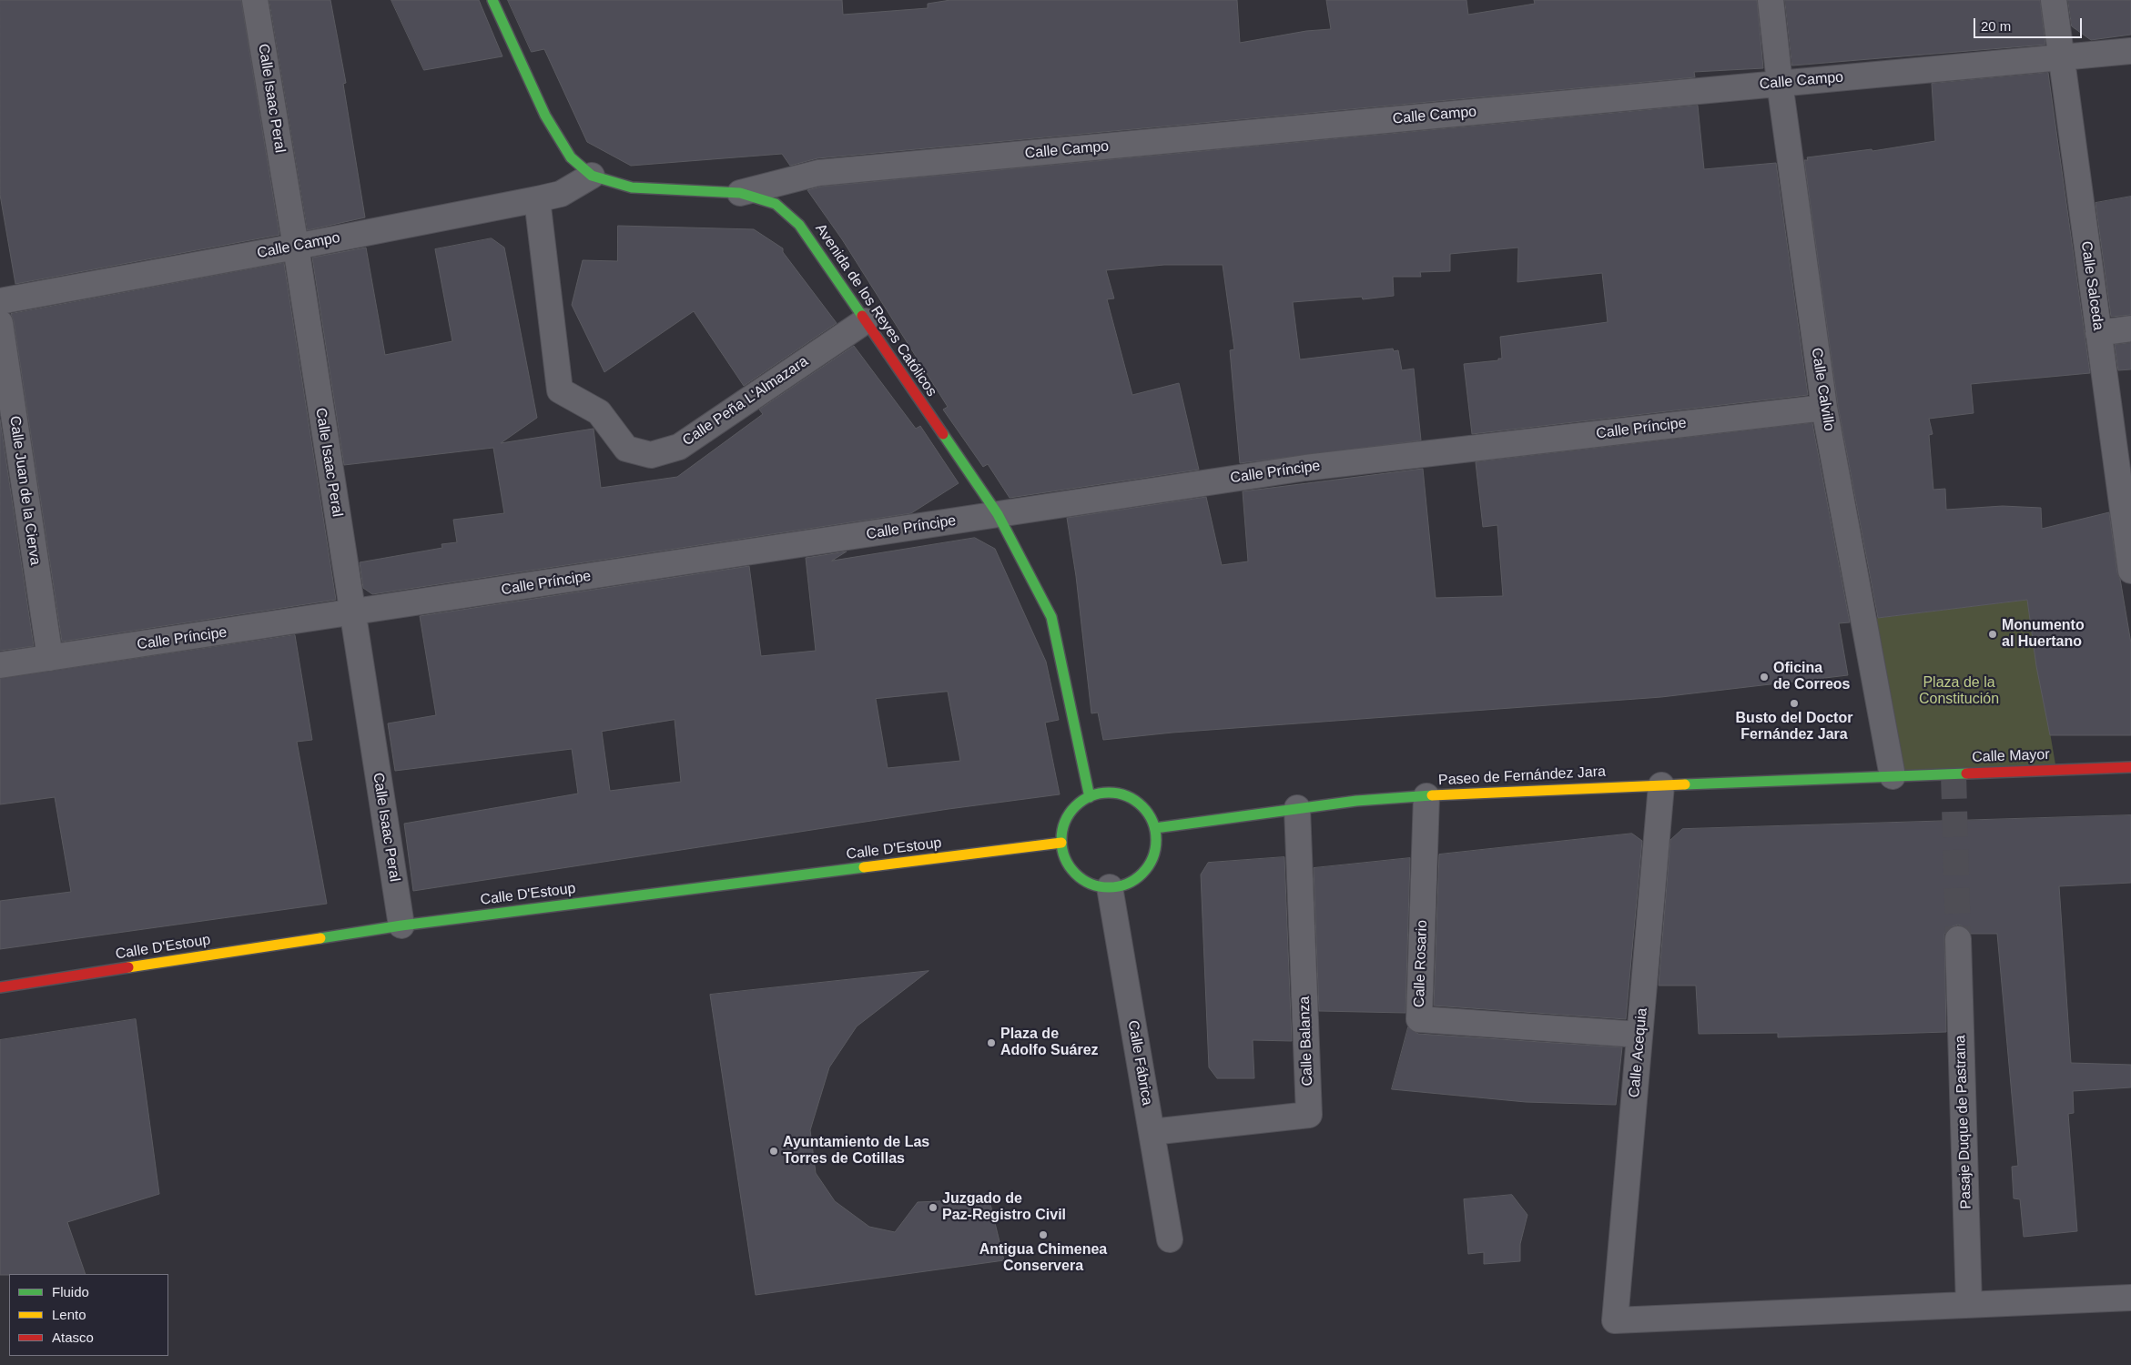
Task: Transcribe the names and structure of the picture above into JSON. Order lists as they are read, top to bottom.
{
  "streets": {
    "main road": [
      "Avenida de los Reyes Católicos",
      "Calle Mayor",
      "Paseo de Fernández Jara",
      "Calle D'Estoup"
    ],
    "street": [
      "Calle Campo",
      "Calle Isaac Peral",
      "Calle Salceda",
      "Calle Calvillo",
      "Calle Peña L'Almazara",
      "Calle Príncipe",
      "Calle Juan de la Cierva",
      "Calle Rosario",
      "Calle Balanza",
      "Calle Acequia",
      "Calle Fábrica",
      "Pasaje Duque de Pastrana"
    ]
  },
  "crossings": [
    ["Calle Campo", "Calle Isaac Peral"],
    ["Calle Campo", "Calle Salceda"],
    ["Calle Campo", "Avenida de los Reyes Católicos"],
    ["Calle Campo", "Calle Calvillo"],
    ["Calle Campo", "Calle Peña L'Almazara"],
    ["Calle Isaac Peral", "Calle Príncipe"],
    ["Calle Isaac Peral", "Calle D'Estoup"],
    ["Avenida de los Reyes Católicos", "Calle Peña L'Almazara"],
    ["Avenida de los Reyes Católicos", "Calle Príncipe"],
    ["Avenida de los Reyes Católicos", "Paseo de Fernández Jara"],
    ["Avenida de los Reyes Católicos", "Calle D'Estoup"],
    ["Avenida de los Reyes Católicos", "Calle Fábrica"],
    ["Calle Calvillo", "Calle Príncipe"],
    ["Calle Calvillo", "Calle Mayor"],
    ["Calle Calvillo", "Paseo de Fernández Jara"],
    ["Calle Príncipe", "Calle Juan de la Cierva"],
    ["Calle Mayor", "Paseo de Fernández Jara"],
    ["Paseo de Fernández Jara", "Calle D'Estoup"],
    ["Paseo de Fernández Jara", "Calle Rosario"],
    ["Paseo de Fernández Jara", "Calle Balanza"],
    ["Paseo de Fernández Jara", "Calle Acequia"],
    ["Paseo de Fernández Jara", "Calle Fábrica"],
    ["Calle D'Estoup", "Calle Fábrica"],
    ["Calle Rosario", "Calle Acequia"],
    ["Calle Balanza", "Calle Fábrica"],
    ["Calle Acequia", "Pasaje Duque de Pastrana"]
  ],
  "parks": ["Plaza de la Constitución"],
  "places": [
    "Monumento al Huertano",
    "Oficina de Correos",
    "Busto del Doctor Fernández Jara",
    "Plaza de Adolfo Suárez",
    "Ayuntamiento de Las Torres de Cotillas",
    "Juzgado de Paz-Registro Civil",
    "Antigua Chimenea Conservera"
  ],
  "legend": ["Fluido", "Lento", "Atasco"],
  "scale_bar": "20 m"
}
